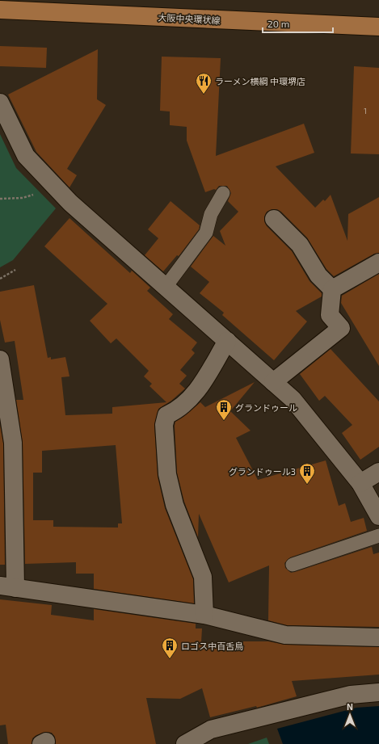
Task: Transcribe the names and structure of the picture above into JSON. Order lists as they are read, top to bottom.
{
  "streets": {
    "main road": ["大阪中央環状線"]
  },
  "places": {
    "restaurant": ["ラーメン横綱 中環堺店"],
    "building": ["グランドゥール", "グランドゥール3", "ロゴス中百舌鳥"]
  },
  "house_numbers": ["1"],
  "scale_bar": "20 m",
  "north": "top"
}
